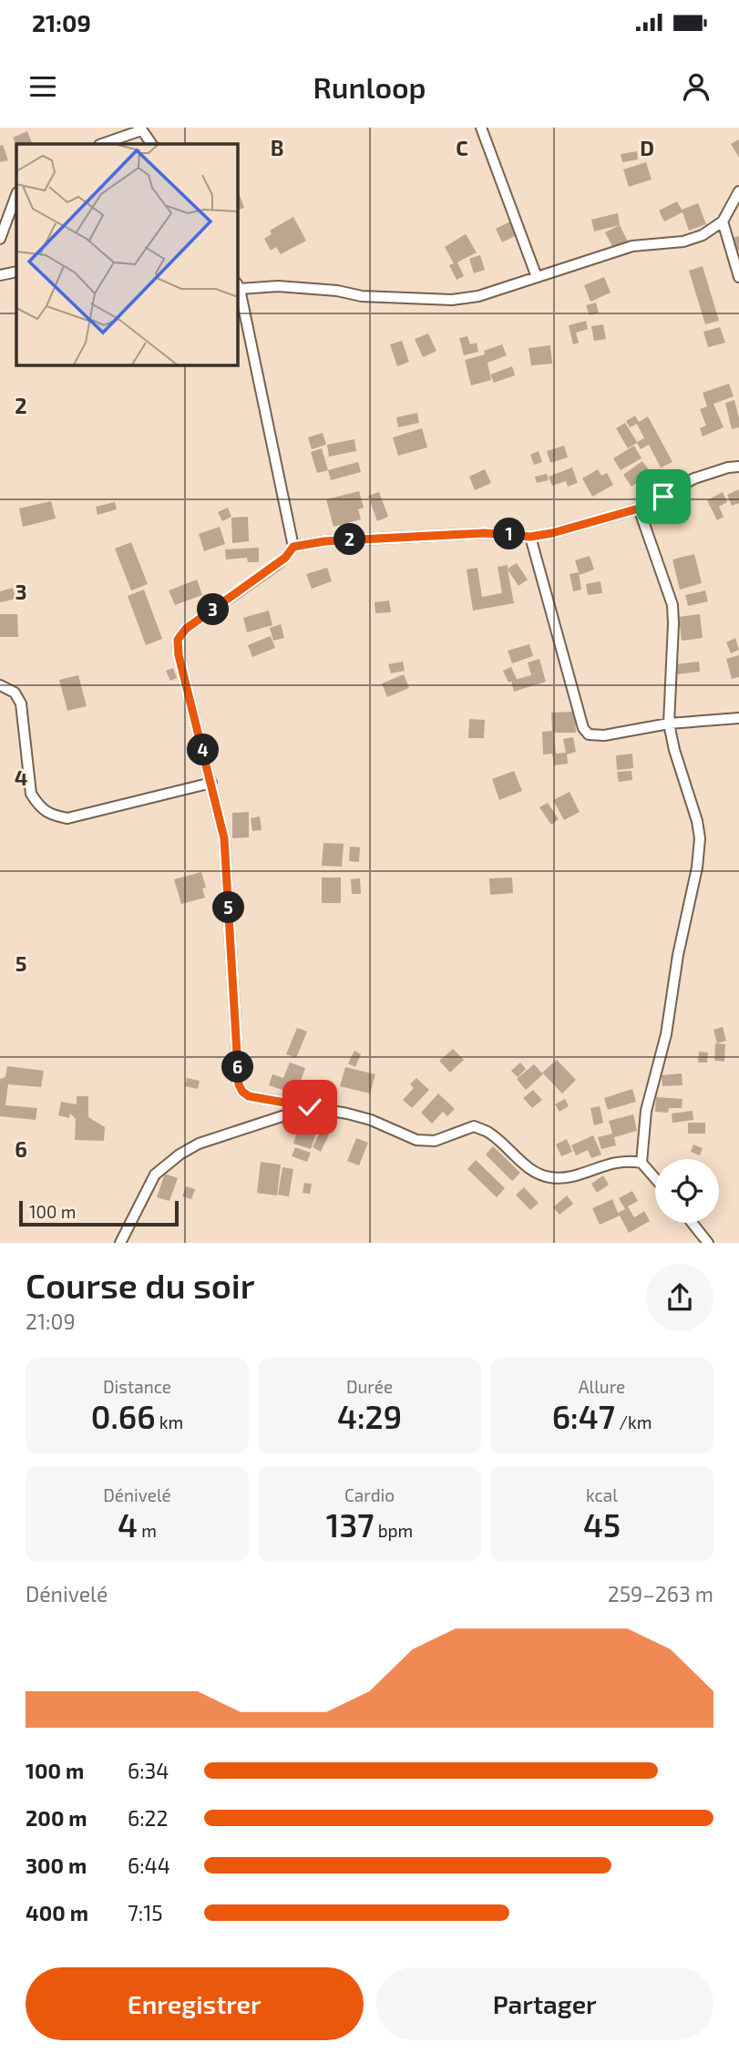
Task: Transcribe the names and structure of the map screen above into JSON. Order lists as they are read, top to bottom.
{
  "scale_bar": "100 m",
  "page": {
    "status": "21:09",
    "header": "Runloop",
    "pins": [
      "1",
      "2",
      "3",
      "4",
      "5",
      "6"
    ],
    "scale": "100 m",
    "heading": ["Course du soir", "21:09"],
    "stats": [
      ["Distance", "0.66 km"],
      ["Durée", "4:29"],
      ["Allure", "6:47 /km"],
      ["Dénivelé", "4 m"],
      ["Cardio", "137 bpm"],
      ["kcal", "45"]
    ],
    "chart": ["Dénivelé", "259–263 m"],
    "list": [
      {
        "name": "100 m",
        "note": "6:34"
      },
      {
        "name": "200 m",
        "note": "6:22"
      },
      {
        "name": "300 m",
        "note": "6:44"
      },
      {
        "name": "400 m",
        "note": "7:15"
      }
    ],
    "buttons": ["Enregistrer", "Partager"]
  },
  "grid": {
    "columns": ["B", "C", "D"],
    "rows": [
      "2",
      "3",
      "4",
      "5",
      "6"
    ]
  }
}
